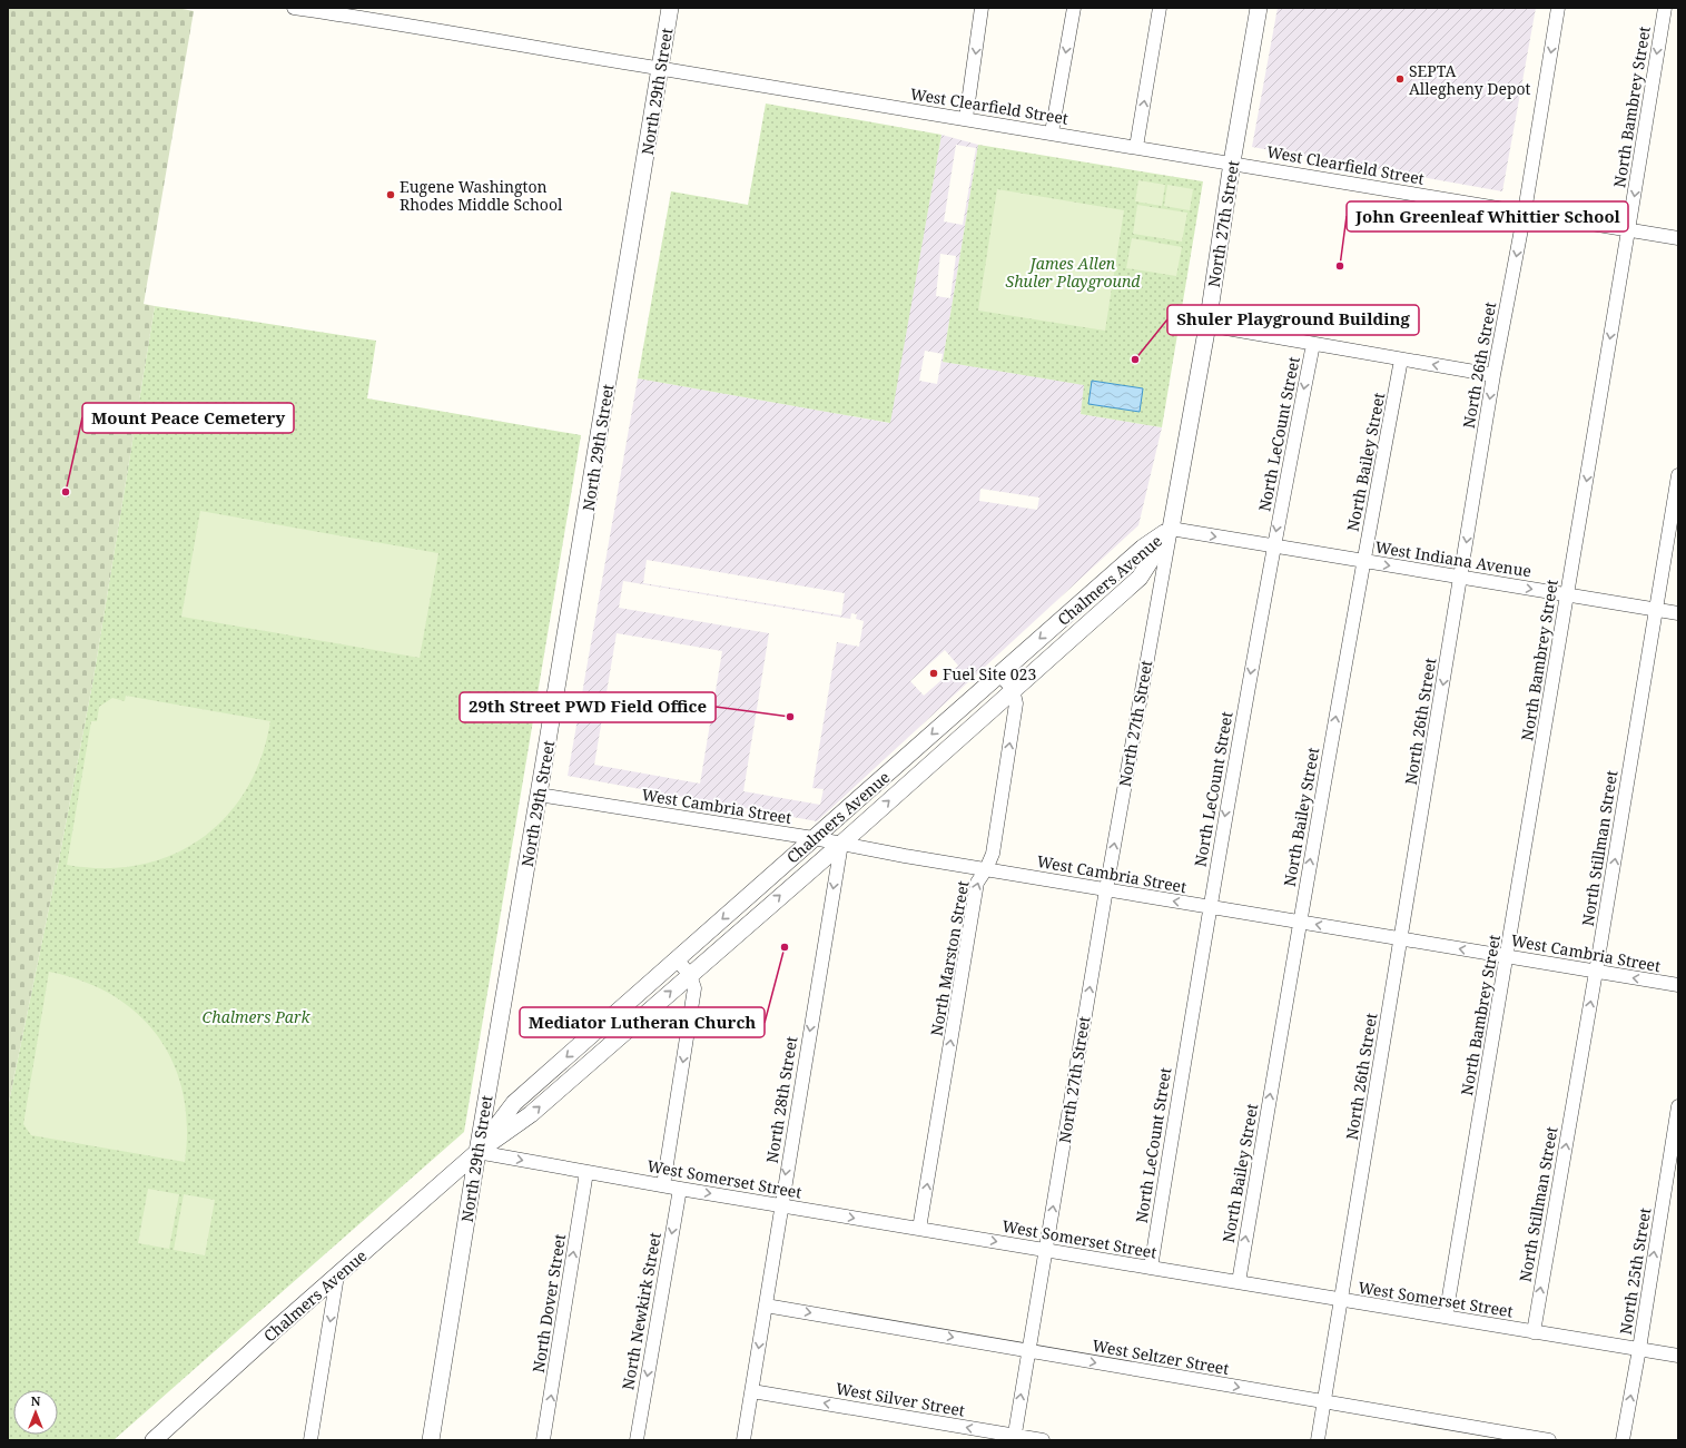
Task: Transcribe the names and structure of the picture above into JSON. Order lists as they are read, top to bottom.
{
  "streets": {
    "street": [
      "North 29th Street",
      "West Clearfield Street",
      "North Bambrey Street",
      "North 27th Street",
      "North 26th Street",
      "North LeCount Street",
      "North Bailey Street",
      "West Indiana Avenue",
      "Chalmers Avenue",
      "West Cambria Street",
      "North Stillman Street",
      "North Marston Street",
      "North 28th Street",
      "West Somerset Street",
      "North 25th Street",
      "North Dover Street",
      "North Newkirk Street",
      "West Seltzer Street",
      "West Silver Street"
    ]
  },
  "crossings": [
    ["North 29th Street", "West Clearfield Street"],
    ["North 29th Street", "Chalmers Avenue"],
    ["North 29th Street", "West Cambria Street"],
    ["North 29th Street", "West Somerset Street"],
    ["West Clearfield Street", "North Bambrey Street"],
    ["West Clearfield Street", "North 27th Street"],
    ["West Clearfield Street", "North 26th Street"],
    ["North Bambrey Street", "West Indiana Avenue"],
    ["North Bambrey Street", "West Cambria Street"],
    ["North Bambrey Street", "West Somerset Street"],
    ["North 27th Street", "West Indiana Avenue"],
    ["North 27th Street", "Chalmers Avenue"],
    ["North 27th Street", "West Cambria Street"],
    ["North 27th Street", "West Somerset Street"],
    ["North 27th Street", "West Seltzer Street"],
    ["North 27th Street", "West Silver Street"],
    ["North 26th Street", "West Indiana Avenue"],
    ["North 26th Street", "West Cambria Street"],
    ["North 26th Street", "West Somerset Street"],
    ["North 26th Street", "West Seltzer Street"],
    ["North LeCount Street", "West Indiana Avenue"],
    ["North LeCount Street", "West Cambria Street"],
    ["North LeCount Street", "West Somerset Street"],
    ["North Bailey Street", "West Indiana Avenue"],
    ["North Bailey Street", "West Cambria Street"],
    ["North Bailey Street", "West Somerset Street"],
    ["West Indiana Avenue", "Chalmers Avenue"],
    ["West Indiana Avenue", "North Stillman Street"],
    ["Chalmers Avenue", "West Cambria Street"],
    ["Chalmers Avenue", "North Marston Street"],
    ["Chalmers Avenue", "North 28th Street"],
    ["Chalmers Avenue", "West Somerset Street"],
    ["West Cambria Street", "North Stillman Street"],
    ["West Cambria Street", "North Marston Street"],
    ["West Cambria Street", "North 28th Street"],
    ["North Stillman Street", "West Somerset Street"],
    ["North Marston Street", "West Somerset Street"],
    ["North 28th Street", "West Somerset Street"],
    ["North 28th Street", "West Seltzer Street"],
    ["North 28th Street", "West Silver Street"],
    ["West Somerset Street", "North 25th Street"],
    ["West Somerset Street", "North Dover Street"],
    ["West Somerset Street", "North Newkirk Street"]
  ],
  "one_way": [
    "North Bambrey Street",
    "North 27th Street",
    "North 26th Street",
    "North LeCount Street",
    "North Bailey Street",
    "West Indiana Avenue",
    "North Stillman Street",
    "North Marston Street",
    "West Somerset Street",
    "North 25th Street",
    "North Dover Street",
    "North Newkirk Street",
    "West Seltzer Street",
    "West Silver Street"
  ],
  "parks": ["James Allen Shuler Playground", "Chalmers Park"],
  "places": [
    "SEPTA Allegheny Depot",
    "Eugene Washington Rhodes Middle School",
    "John Greenleaf Whittier School",
    "Shuler Playground Building",
    "Mount Peace Cemetery",
    "Fuel Site 023",
    "29th Street PWD Field Office",
    "Mediator Lutheran Church"
  ],
  "north": "top"
}
